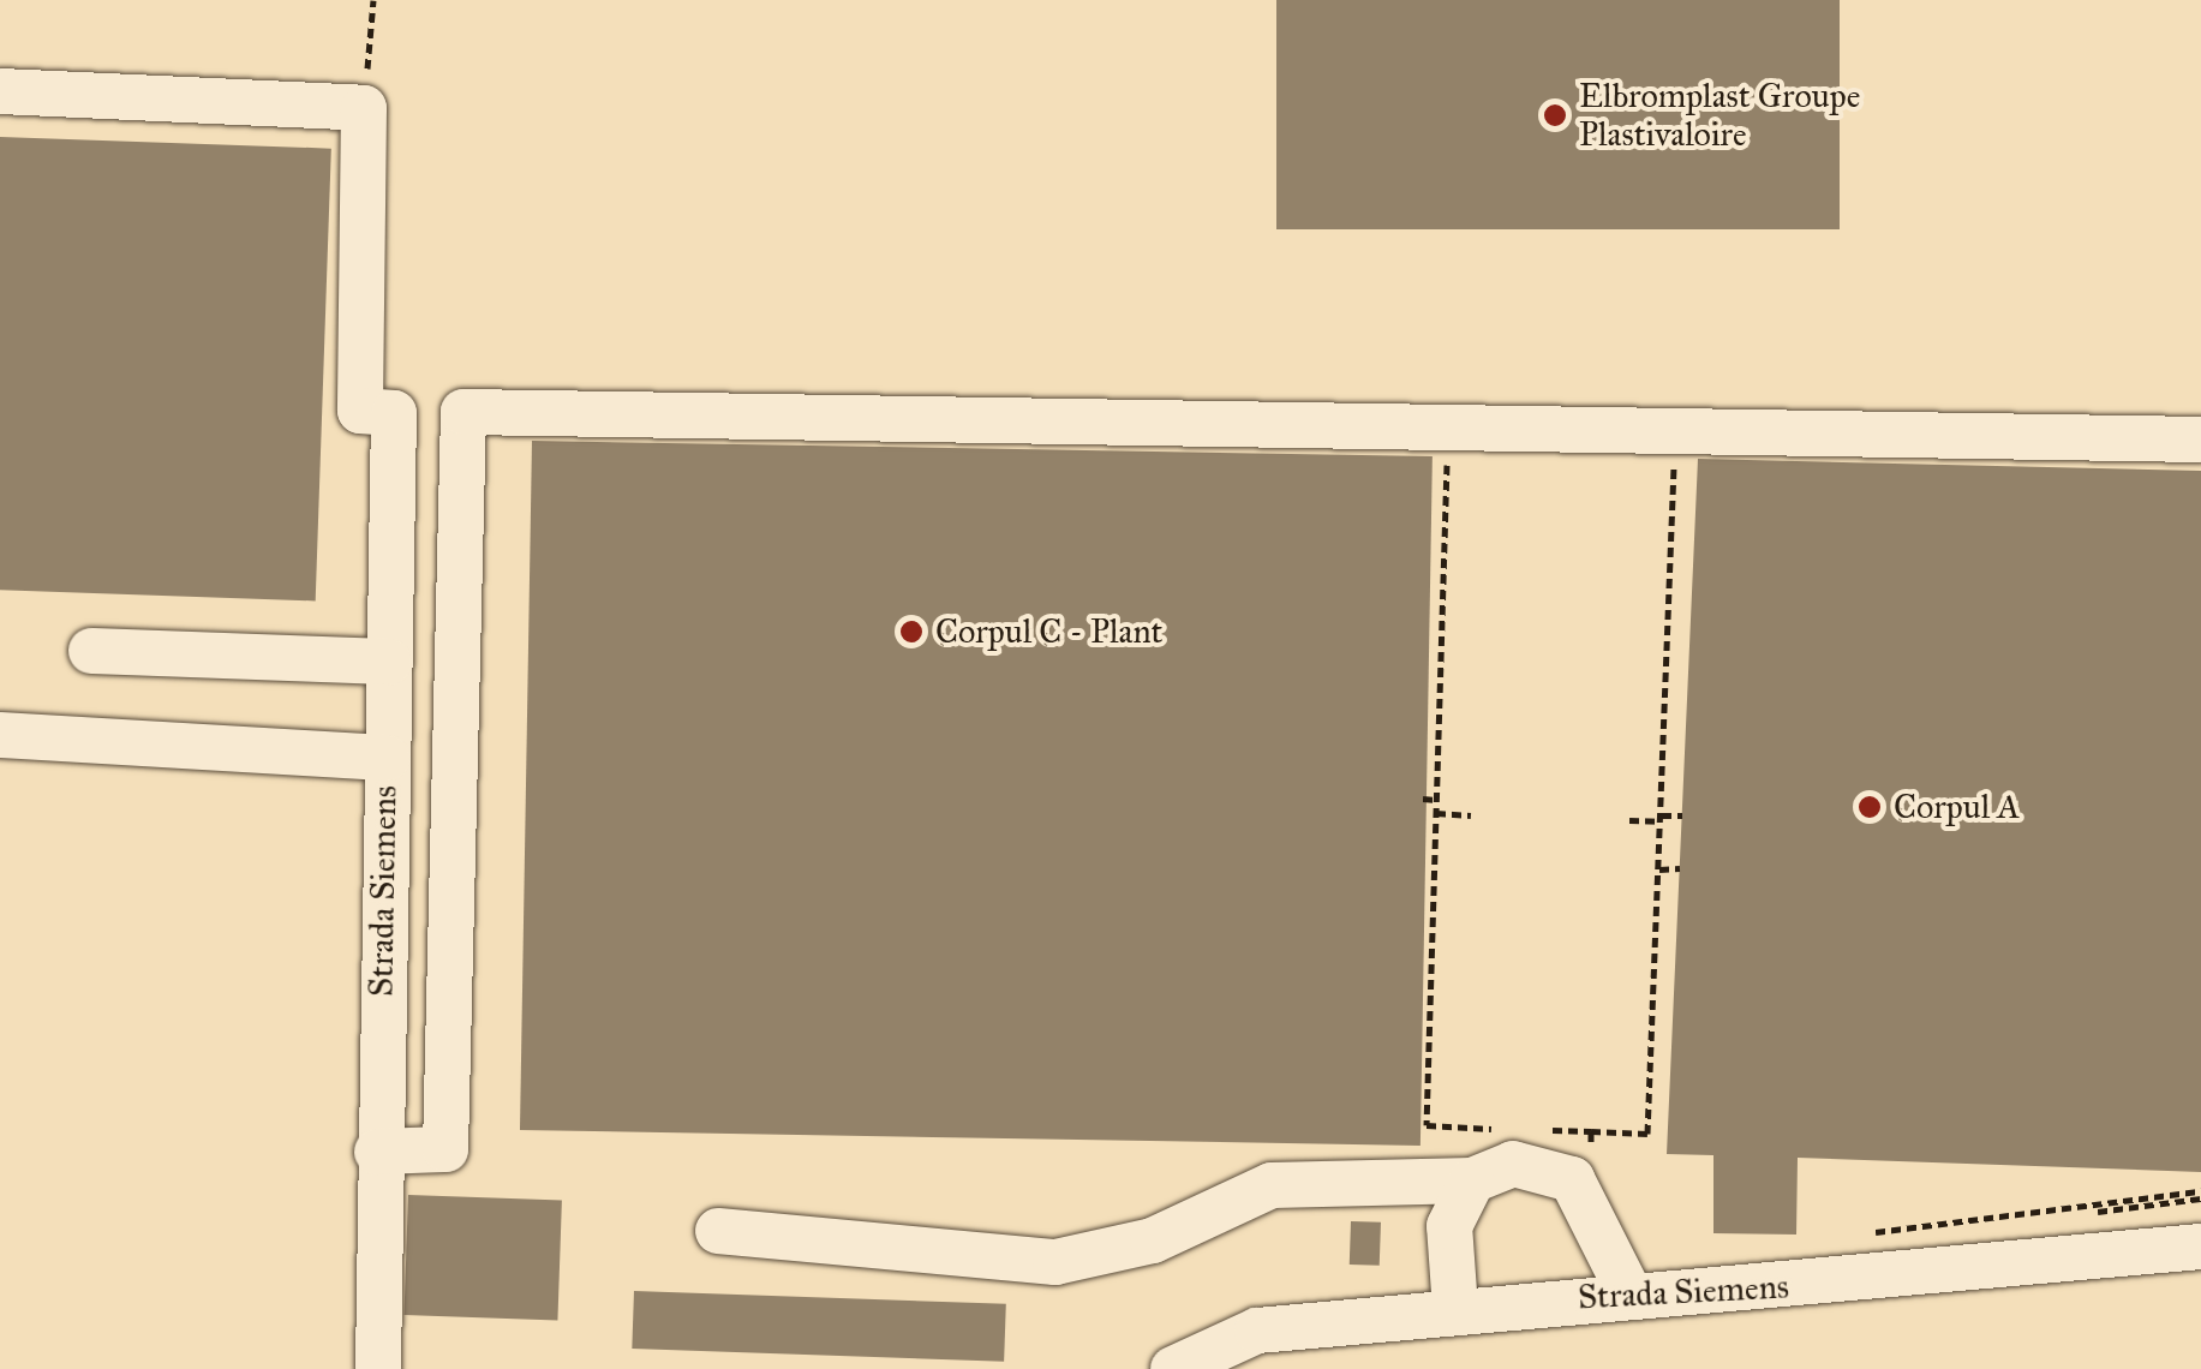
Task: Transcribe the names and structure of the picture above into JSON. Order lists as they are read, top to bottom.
{
  "streets": {
    "street": ["Strada Siemens"]
  },
  "places": ["Elbromplast Groupe Plastivaloire", "Corpul C - Plant", "Corpul A"]
}
